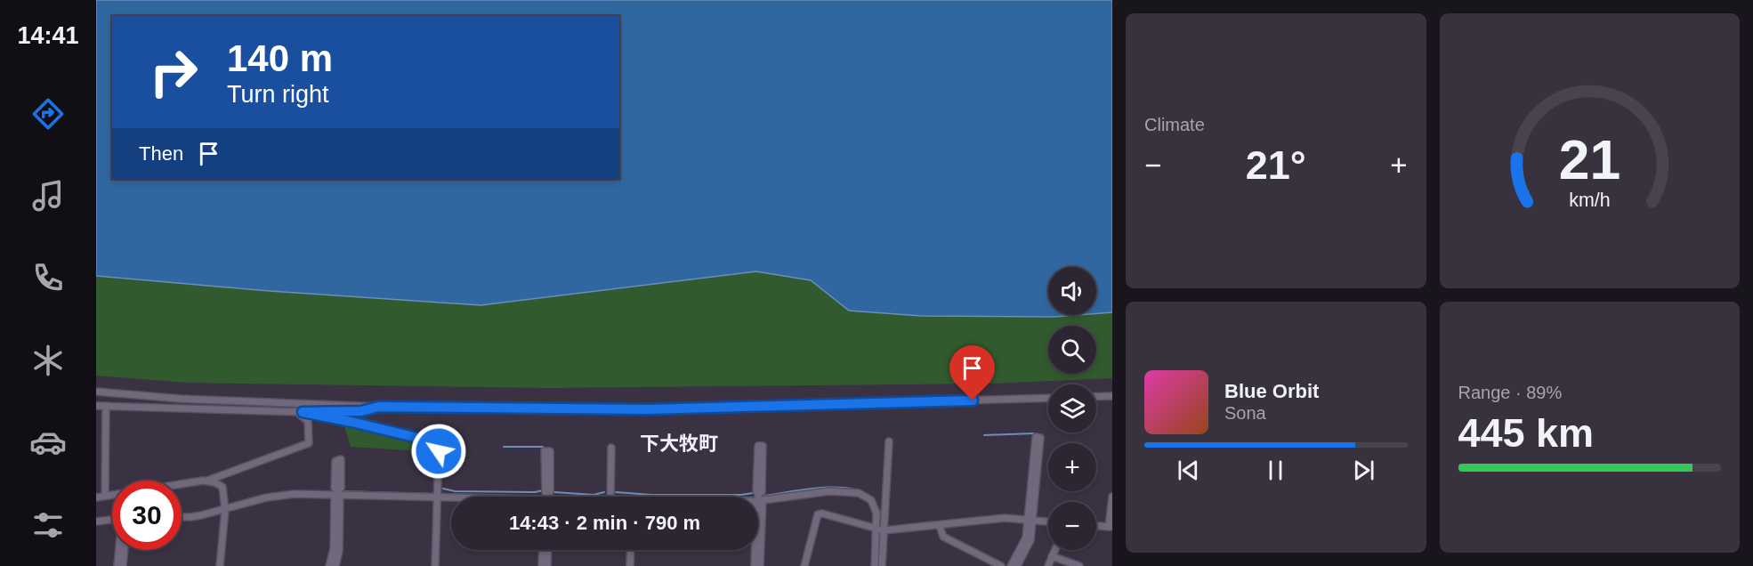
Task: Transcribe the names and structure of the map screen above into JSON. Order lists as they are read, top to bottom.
{
  "districts": ["下大牧町"],
  "page": {
    "tabs": "14:41",
    "tile": [
      "Climate",
      ["Range · 89%", "445 km"]
    ],
    "turn": ["140 m", "Turn right"],
    "then": "Then",
    "heat": ["−", "21°", "+"],
    "map_buttons": ["+", "−"],
    "song": ["Blue Orbit", "Sona"],
    "limit": "30",
    "trip": "14:43 · 2 min · 790 m",
    "gauge": ["21", "km/h"]
  }
}
